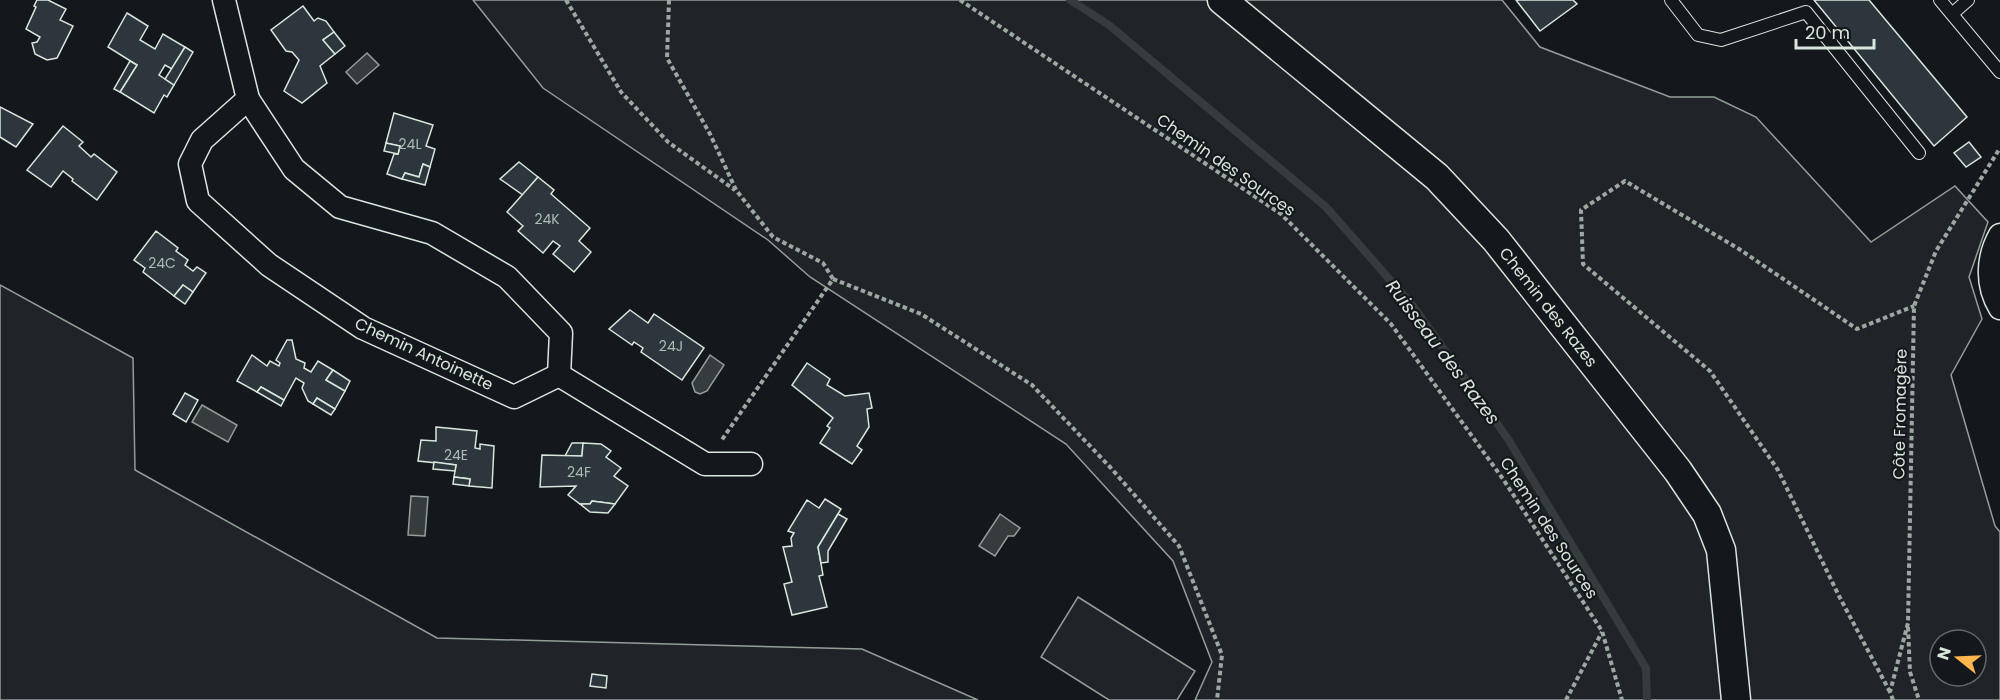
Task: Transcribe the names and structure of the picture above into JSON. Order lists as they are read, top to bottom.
{
  "streets": {
    "street": ["Chemin des Razes", "Chemin Antoinette"],
    "path": ["Chemin des Sources", "Côte Fromagère"]
  },
  "water": ["Ruisseau des Razes"],
  "house_numbers": [
    "24L",
    "24K",
    "24C",
    "24J",
    "24E",
    "24F"
  ],
  "scale_bar": "20 m",
  "north": "left"
}
